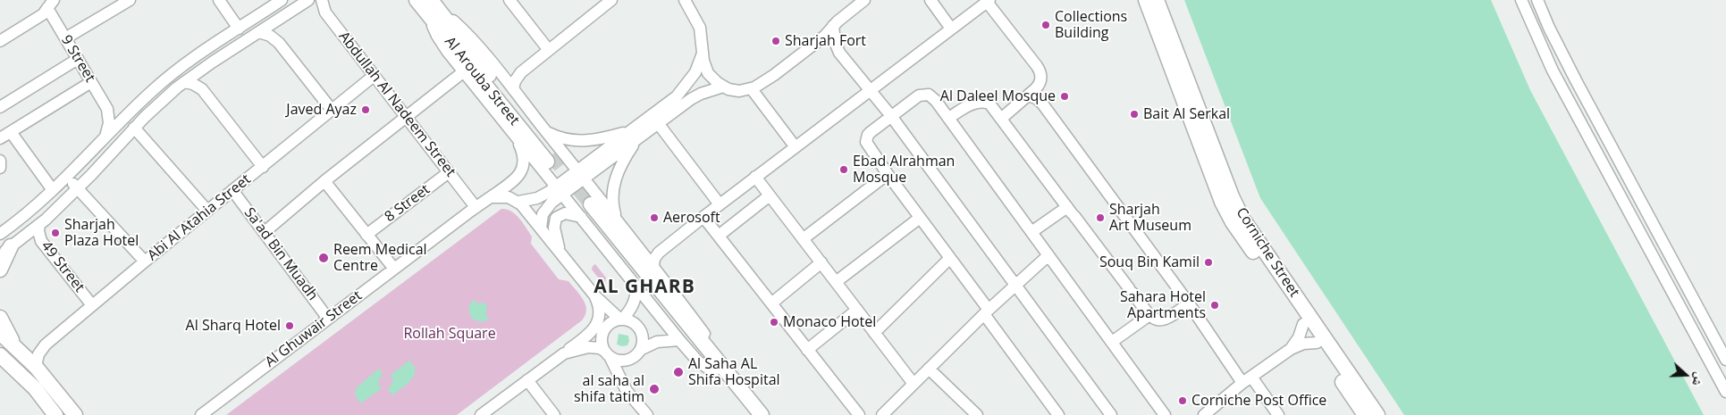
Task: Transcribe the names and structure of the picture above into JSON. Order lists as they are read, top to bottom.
{
  "streets": {
    "main road": ["Al Arouba Street", "Corniche Street"],
    "street": [
      "9 Street",
      "Abdullah Al Nadeem Street",
      "8 Street",
      "Abi Al Atahia Street",
      "Sa'ad Bin Muadh",
      "49 Street",
      "Al Ghuwair Street"
    ]
  },
  "crossings": [
    ["Abdullah Al Nadeem Street", "8 Street"],
    ["Abdullah Al Nadeem Street", "Abi Al Atahia Street"],
    ["Abdullah Al Nadeem Street", "Al Ghuwair Street"],
    ["Abi Al Atahia Street", "Sa'ad Bin Muadh"],
    ["Abi Al Atahia Street", "49 Street"],
    ["Sa'ad Bin Muadh", "Al Ghuwair Street"]
  ],
  "districts": ["AL GHARB"],
  "parks": ["Rollah Square"],
  "places": [
    "Collections Building",
    "Sharjah Fort",
    "Al Daleel Mosque",
    "Javed Ayaz",
    "Bait Al Serkal",
    "Ebad Alrahman Mosque",
    "Aerosoft",
    "Sharjah Art Museum",
    "Sharjah Plaza Hotel",
    "Reem Medical Centre",
    "Souq Bin Kamil",
    "Sahara Hotel Apartments",
    "Monaco Hotel",
    "Al Sharq Hotel",
    "Al Saha AL Shifa Hospital",
    "al saha al shifa tatim",
    "Corniche Post Office"
  ],
  "north": "right"
}
